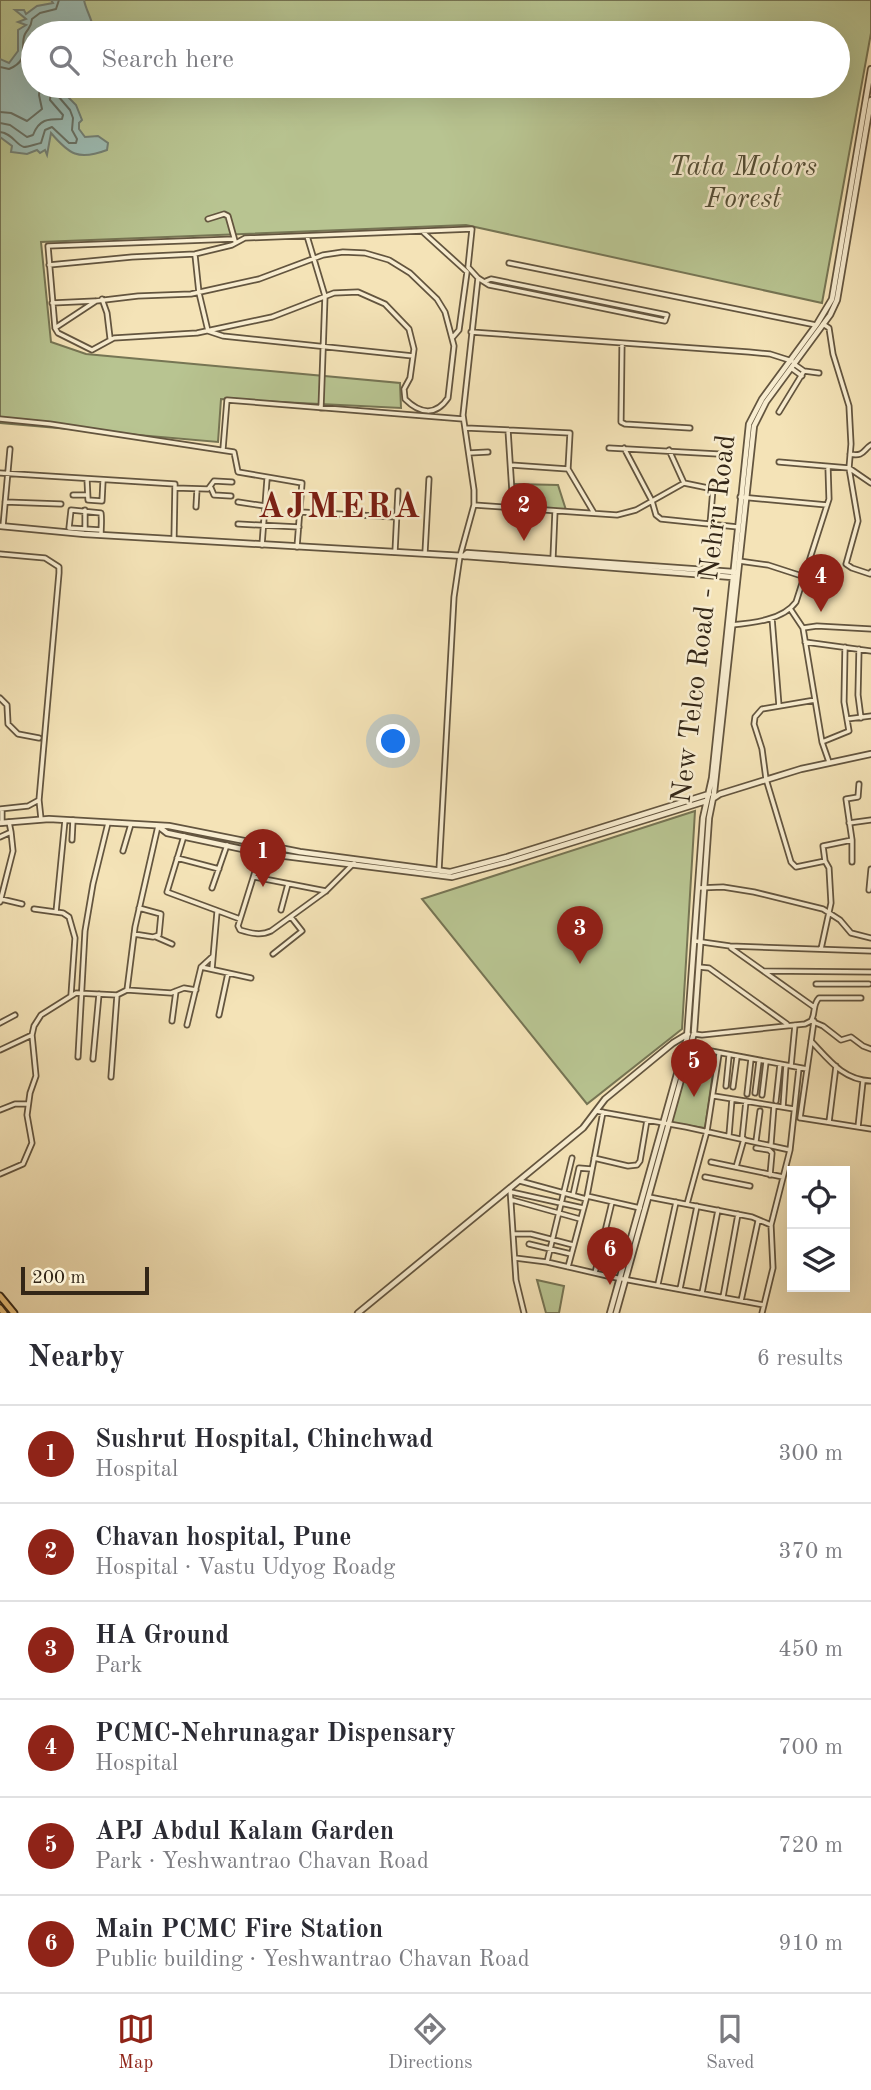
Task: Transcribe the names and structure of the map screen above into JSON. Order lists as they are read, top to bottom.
{
  "streets": {
    "street": ["New Telco Road - Nehru Road"]
  },
  "districts": ["AJMERA"],
  "parks": ["Tata Motors Forest"],
  "scale_bar": "200 m",
  "page": {
    "search": "Search here",
    "pins": [
      "2",
      "4",
      "1",
      "3",
      "5",
      "6"
    ],
    "scale": "200 m",
    "heading": ["Nearby", "6 results"],
    "list": [
      {
        "mark": "1",
        "name": "Sushrut Hospital, Chinchwad",
        "note": "Hospital",
        "value": "300 m"
      },
      {
        "mark": "2",
        "name": "Chavan hospital, Pune",
        "note": "Hospital · Vastu Udyog Roadg",
        "value": "370 m"
      },
      {
        "mark": "3",
        "name": "HA Ground",
        "note": "Park",
        "value": "450 m"
      },
      {
        "mark": "4",
        "name": "PCMC-Nehrunagar Dispensary",
        "note": "Hospital",
        "value": "700 m"
      },
      {
        "mark": "5",
        "name": "APJ Abdul Kalam Garden",
        "note": "Park · Yeshwantrao Chavan Road",
        "value": "720 m"
      },
      {
        "mark": "6",
        "name": "Main PCMC Fire Station",
        "note": "Public building · Yeshwantrao Chavan Road",
        "value": "910 m"
      }
    ],
    "nav": ["Map", "Directions", "Saved"]
  }
}
